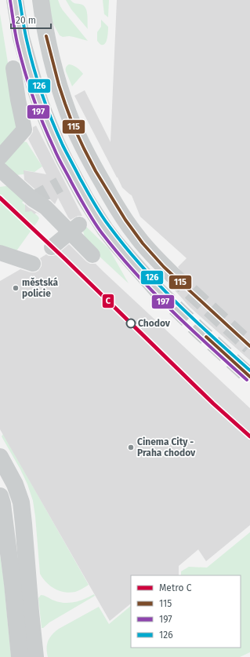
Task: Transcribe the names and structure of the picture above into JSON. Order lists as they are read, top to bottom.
{
  "places": ["městská policie", "Chodov", "Cinema City - Praha chodov"],
  "lines": [
    "transit line 126",
    "transit line 197",
    "transit line 115",
    "metro line C"
  ],
  "legend": [
    "Metro C",
    "115",
    "197",
    "126"
  ],
  "scale_bar": "20 m"
}
